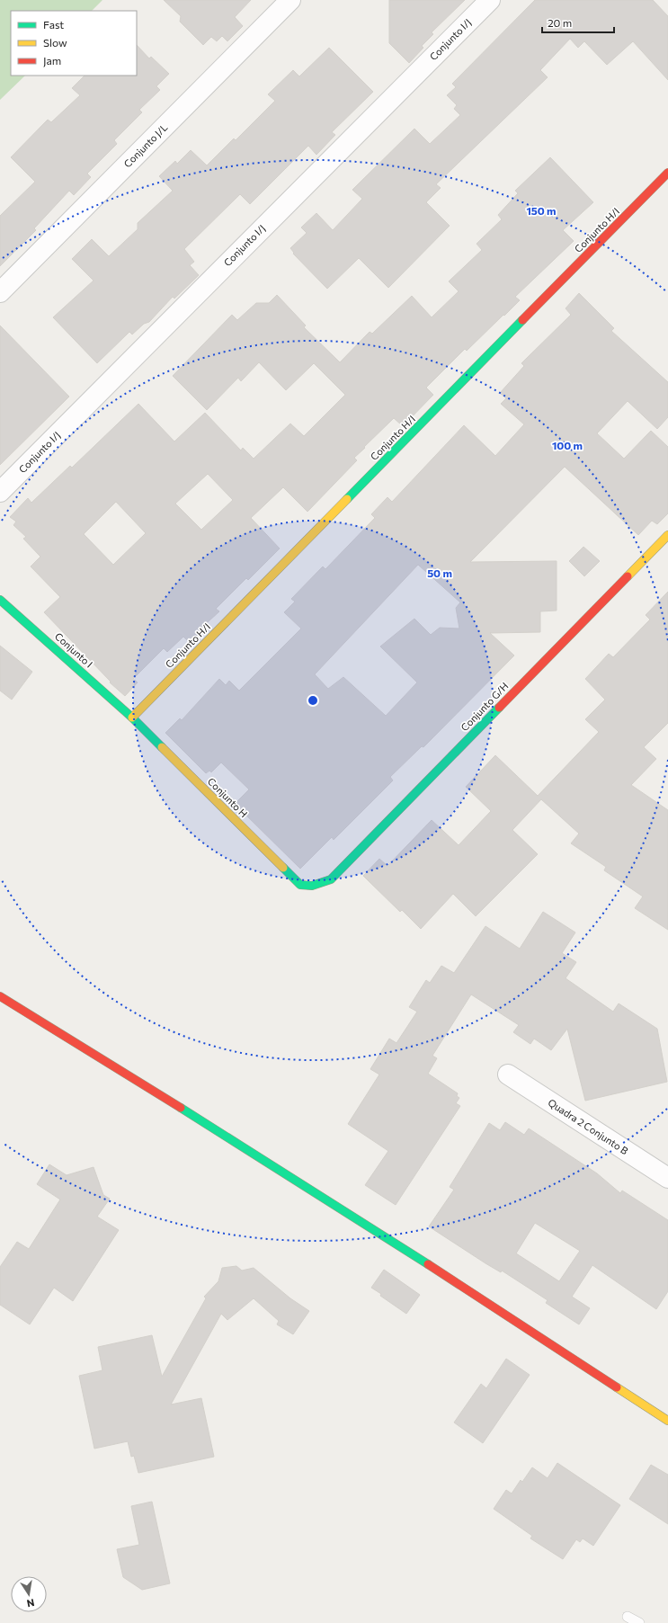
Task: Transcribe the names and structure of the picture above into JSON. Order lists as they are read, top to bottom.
{
  "streets": {
    "street": [
      "Conjunto I/J",
      "Conjunto J/L",
      "Conjunto H/I",
      "Conjunto I",
      "Conjunto G/H",
      "Conjunto H",
      "Quadra 2 Conjunto B"
    ]
  },
  "crossings": [
    ["Conjunto H/I", "Conjunto I"],
    ["Conjunto H/I", "Conjunto H"],
    ["Conjunto I", "Conjunto H"],
    ["Conjunto G/H", "Conjunto H"]
  ],
  "legend": ["Fast", "Slow", "Jam"],
  "scale_bar": "20 m",
  "north": "bottom",
  "rings": ["150 m", "100 m", "50 m"]
}
